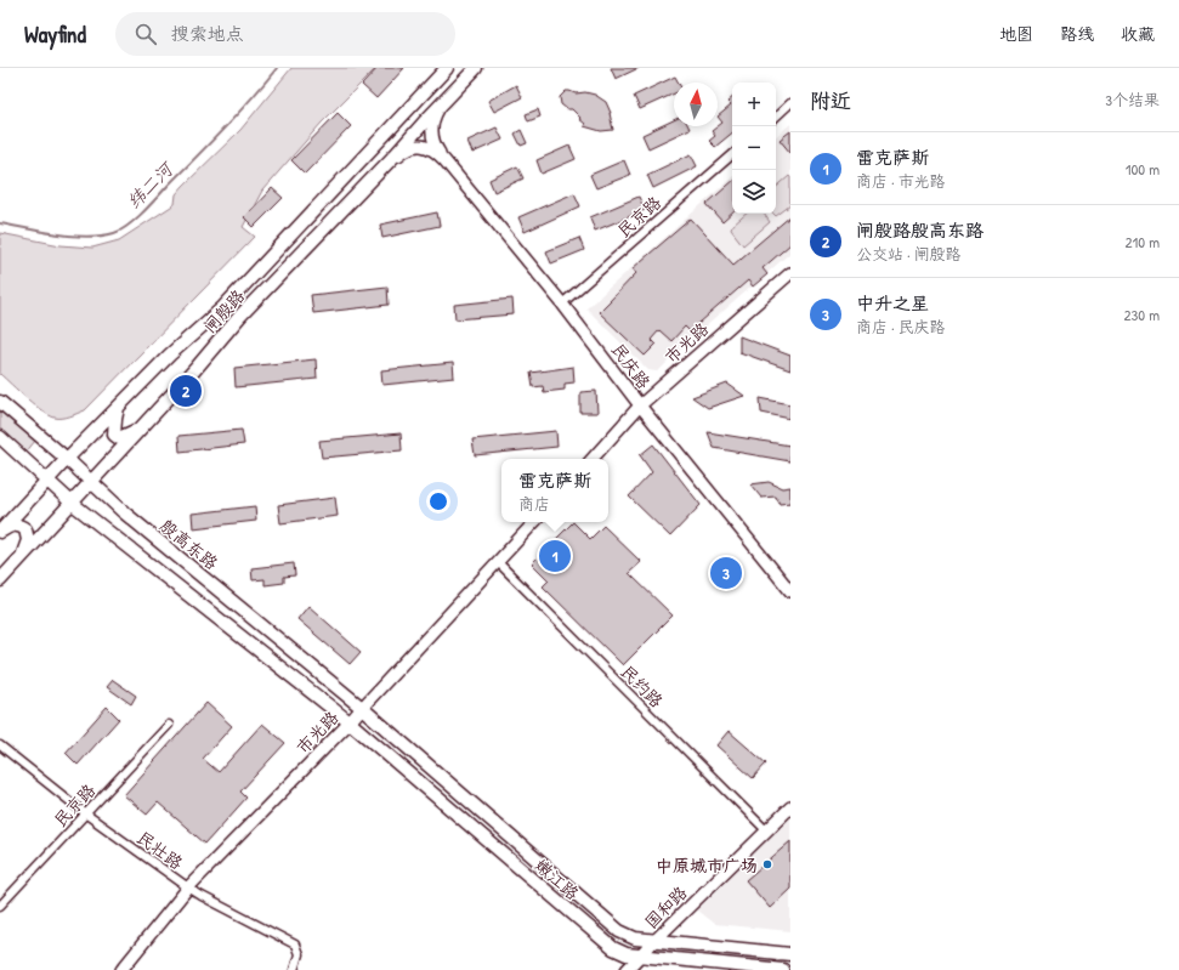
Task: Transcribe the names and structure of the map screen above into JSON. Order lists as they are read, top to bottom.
{
  "streets": {
    "main road": ["闸殷路", "殷高东路", "嫩江路"],
    "street": [
      "民京路",
      "市光路",
      "民庆路",
      "民约路",
      "民壮路",
      "国和路"
    ]
  },
  "crossings": [
    ["民京路", "民庆路"],
    ["民京路", "民壮路"],
    ["闸殷路", "民庆路"],
    ["闸殷路", "殷高东路"],
    ["市光路", "民庆路"],
    ["市光路", "殷高东路"],
    ["市光路", "民约路"],
    ["市光路", "民壮路"],
    ["市光路", "嫩江路"],
    ["殷高东路", "嫩江路"],
    ["民约路", "国和路"],
    ["嫩江路", "国和路"]
  ],
  "water": ["纬二河"],
  "places": ["中原城市广场"],
  "north": "top",
  "page": {
    "header": "Wayfind",
    "search": "搜索地点",
    "nav": ["地图", "路线", "收藏"],
    "heading": ["附近", "3个结果"],
    "map_buttons": ["+", "−"],
    "list": [
      {
        "mark": "1",
        "name": "雷克萨斯",
        "note": "商店 · 市光路",
        "value": "100 m"
      },
      {
        "mark": "2",
        "name": "闸殷路殷高东路",
        "note": "公交站 · 闸殷路",
        "value": "210 m"
      },
      {
        "mark": "3",
        "name": "中升之星",
        "note": "商店 · 民庆路",
        "value": "230 m"
      }
    ],
    "pins": ["2", "1", "3"],
    "popup": ["雷克萨斯", "商店"]
  }
}
